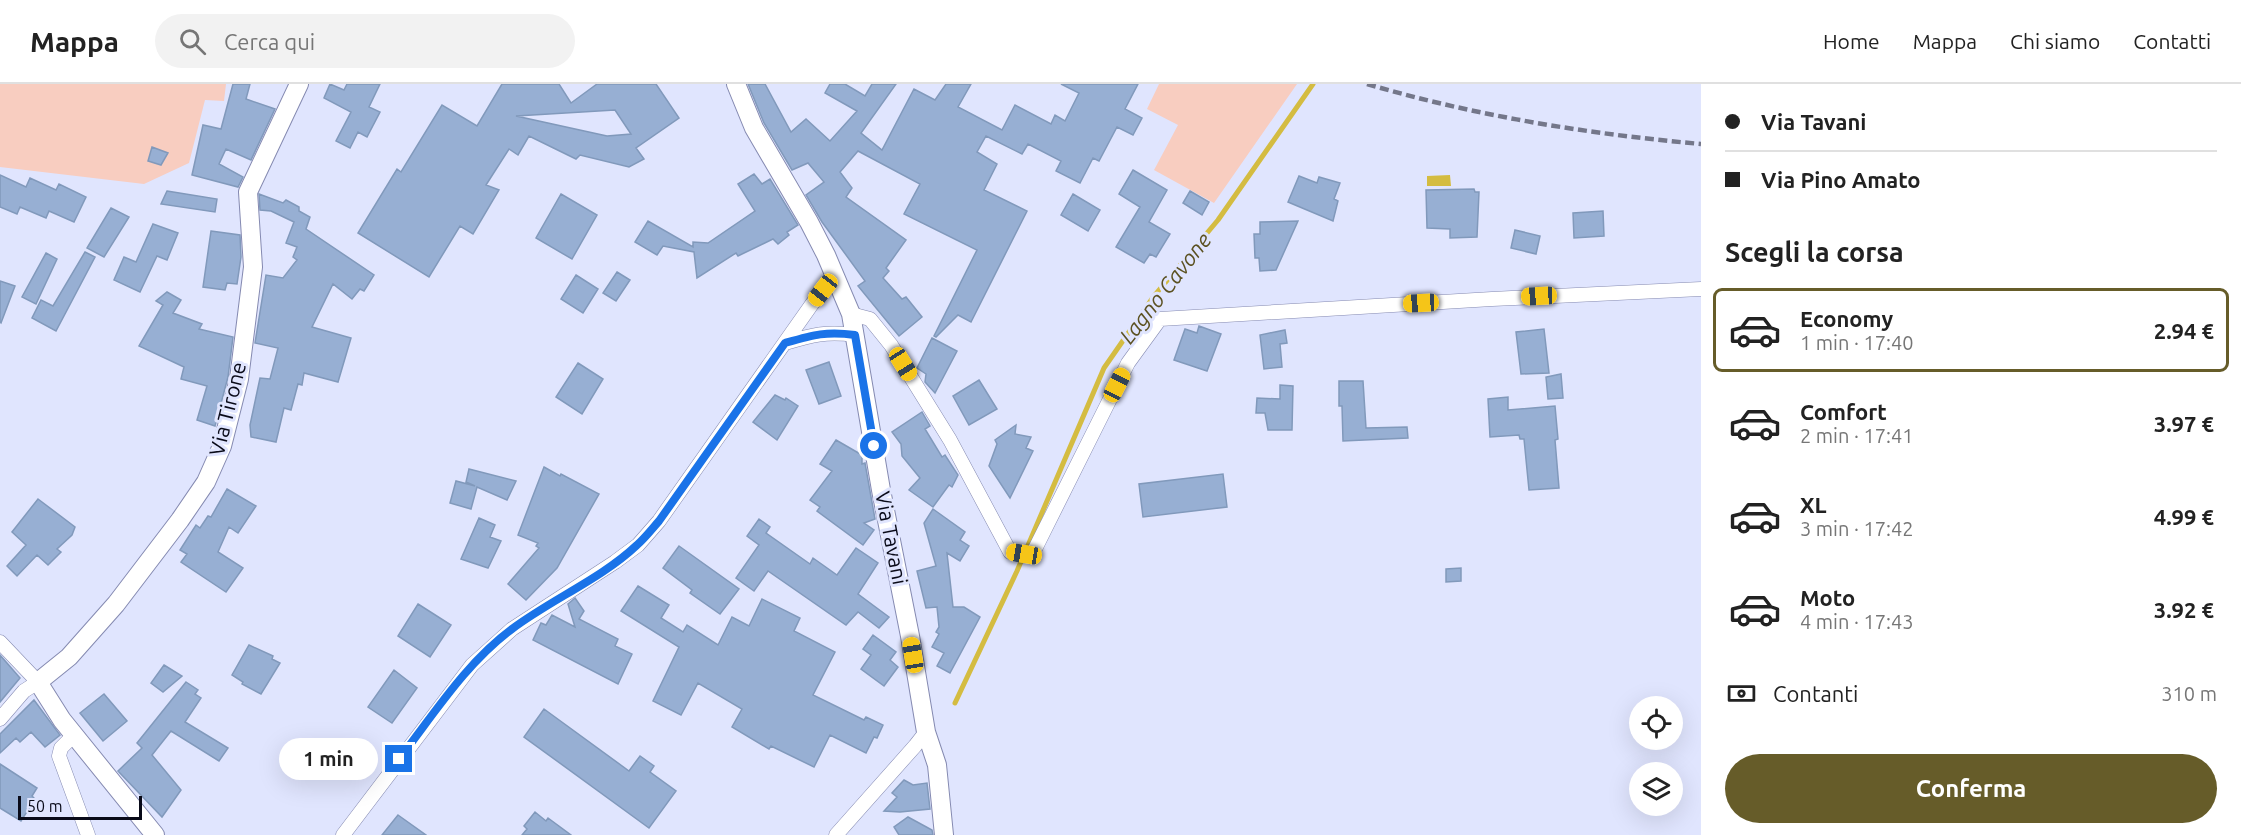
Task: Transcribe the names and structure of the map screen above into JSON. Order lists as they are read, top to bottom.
{
  "streets": {
    "street": ["Via Tirone", "Via Tavani"]
  },
  "water": ["Lagno Cavone"],
  "scale_bar": "50 m",
  "page": {
    "header": "Mappa",
    "search": "Cerca qui",
    "nav": [
      "Home",
      "Mappa",
      "Chi siamo",
      "Contatti"
    ],
    "banner": ["Via Tavani", "Via Pino Amato"],
    "heading": "Scegli la corsa",
    "list": [
      {
        "name": "Economy",
        "note": "1 min · 17:40",
        "value": "2.94 €"
      },
      {
        "name": "Comfort",
        "note": "2 min · 17:41",
        "value": "3.97 €"
      },
      {
        "name": "XL",
        "note": "3 min · 17:42",
        "value": "4.99 €"
      },
      {
        "name": "Moto",
        "note": "4 min · 17:43",
        "value": "3.92 €"
      }
    ],
    "pay": ["Contanti", "310 m"],
    "bubble": "1 min",
    "buttons": "Conferma",
    "scale": "50 m"
  }
}
